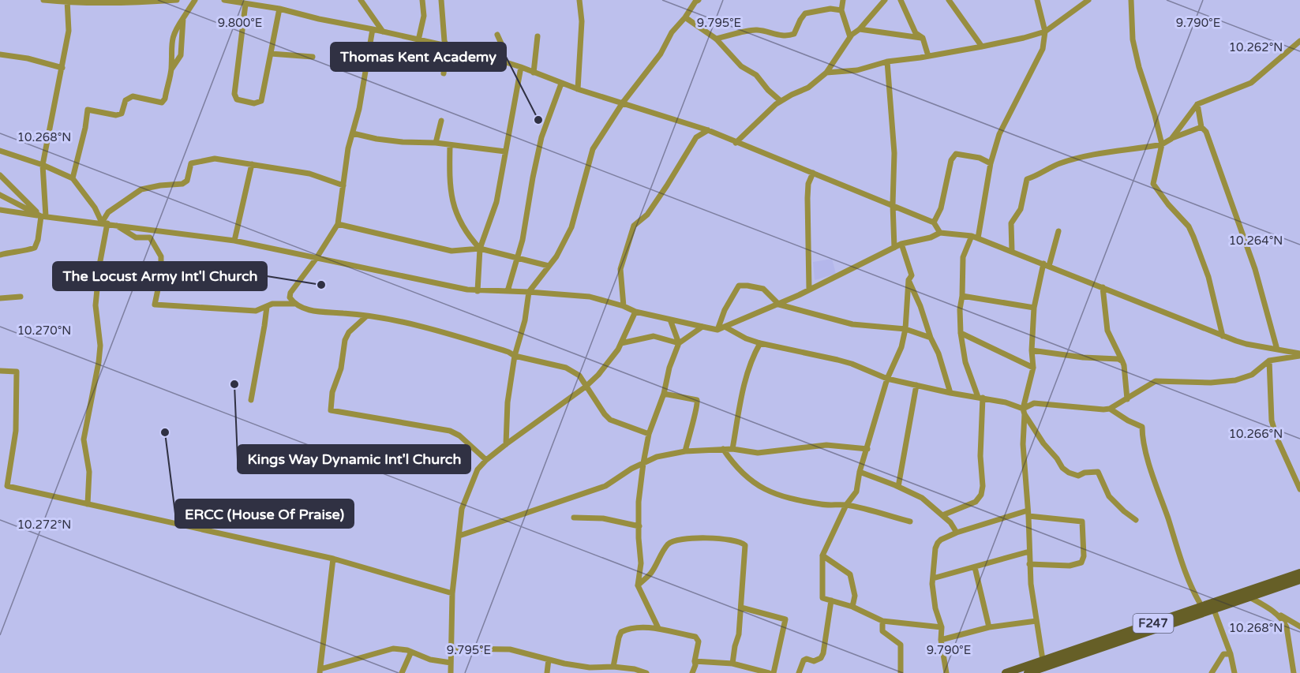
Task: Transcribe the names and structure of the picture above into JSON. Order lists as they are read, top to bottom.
{
  "streets": {
    "main road": ["F247"]
  },
  "places": [
    "Thomas Kent Academy",
    "The Locust Army Int'l Church",
    "Kings Way Dynamic Int'l Church",
    "ERCC (House Of Praise)"
  ],
  "coordinates": [
    "9.800°E",
    "9.795°E",
    "9.790°E",
    "10.262°N",
    "10.268°N",
    "10.264°N",
    "10.270°N",
    "10.266°N",
    "10.272°N"
  ]
}
